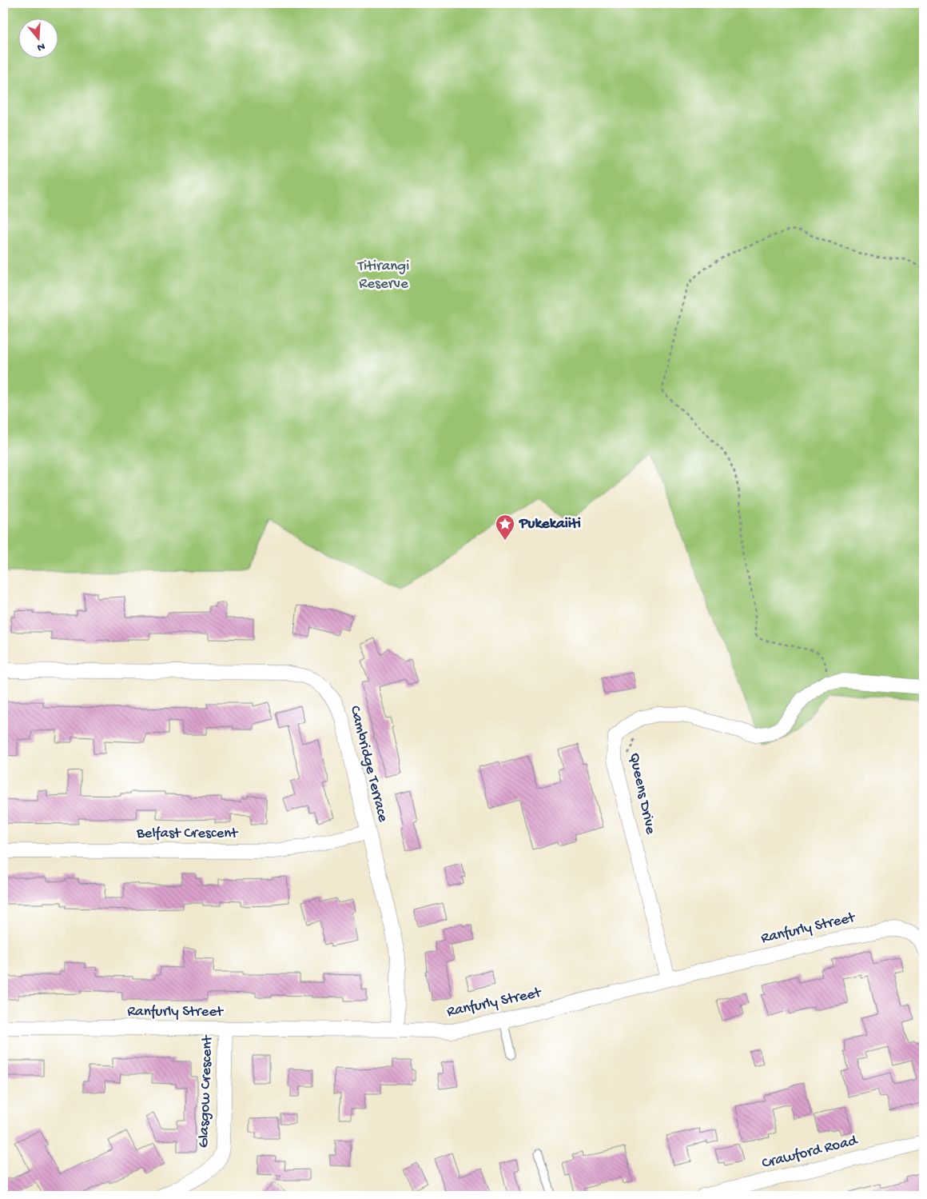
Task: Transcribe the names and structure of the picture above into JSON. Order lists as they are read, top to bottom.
{
  "streets": {
    "street": [
      "Cambridge Terrace",
      "Queens Drive",
      "Belfast Crescent",
      "Ranfurly Street",
      "Glasgow Crescent",
      "Crawford Road"
    ]
  },
  "crossings": [
    ["Cambridge Terrace", "Belfast Crescent"],
    ["Cambridge Terrace", "Ranfurly Street"],
    ["Queens Drive", "Ranfurly Street"],
    ["Ranfurly Street", "Glasgow Crescent"]
  ],
  "parks": ["Titirangi Reserve"],
  "places": {
    "place": ["Pukekaiiti"]
  },
  "north": "bottom"
}
